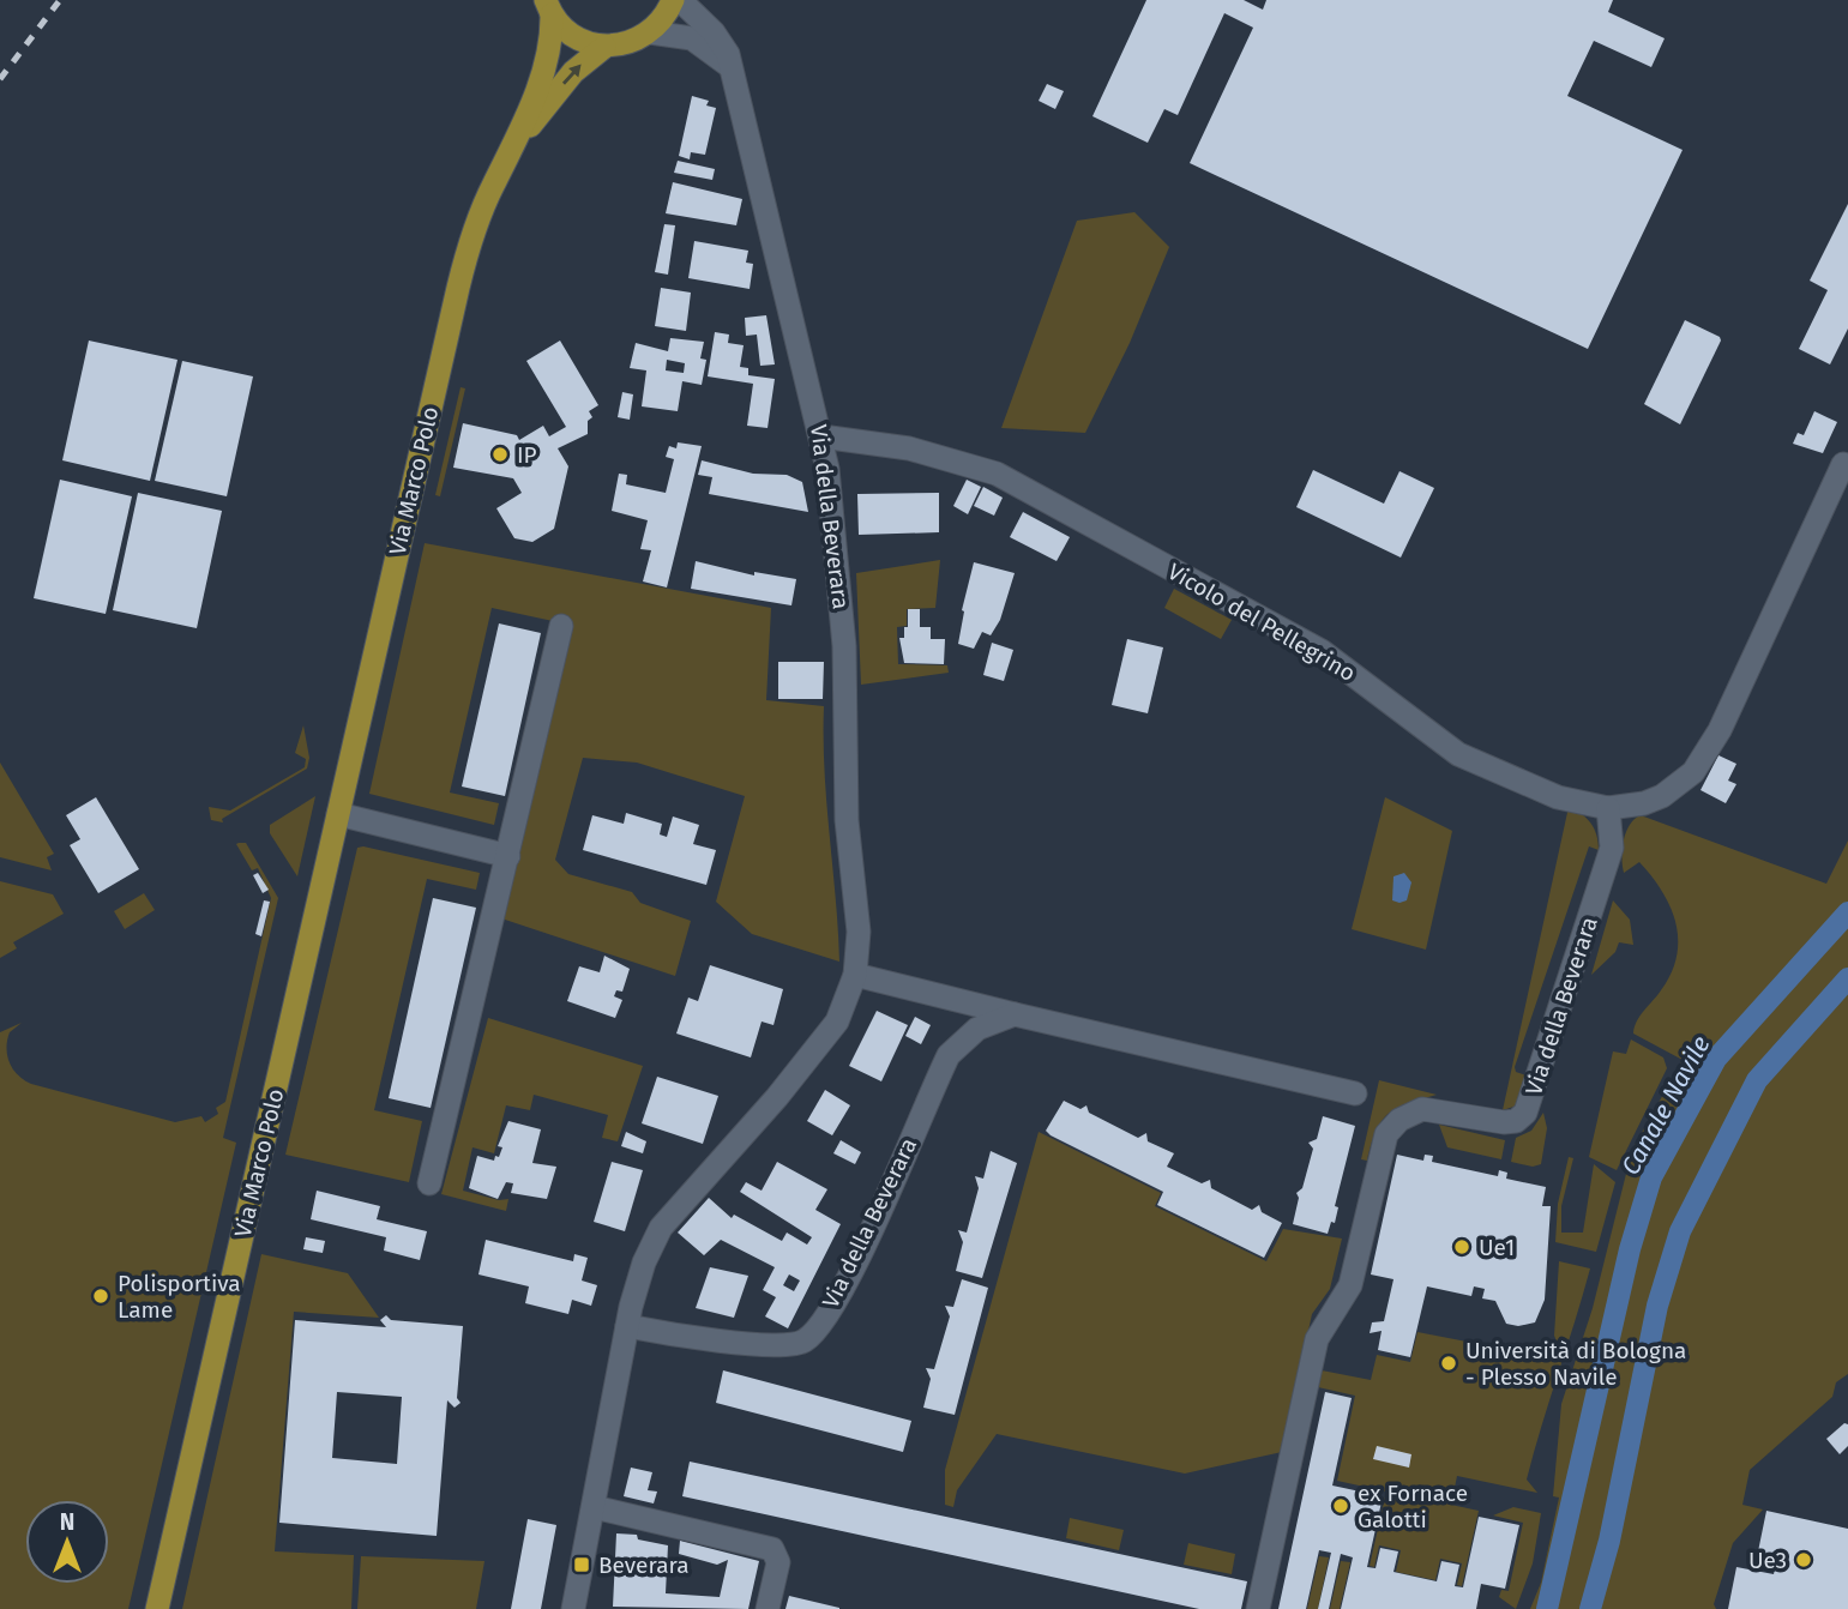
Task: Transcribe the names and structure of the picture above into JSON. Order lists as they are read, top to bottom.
{
  "streets": {
    "main road": ["Via Marco Polo"],
    "street": ["Via della Beverara", "Vicolo del Pellegrino"]
  },
  "crossings": [
    ["Via della Beverara", "Vicolo del Pellegrino"]
  ],
  "water": ["Canale Navile"],
  "places": {
    "other": [
      "IP",
      "Ue1",
      "Polisportiva Lame",
      "Università di Bologna - Plesso Navile",
      "ex Fornace Galotti",
      "Ue3"
    ],
    "transit": ["Beverara"]
  },
  "north": "top"
}
